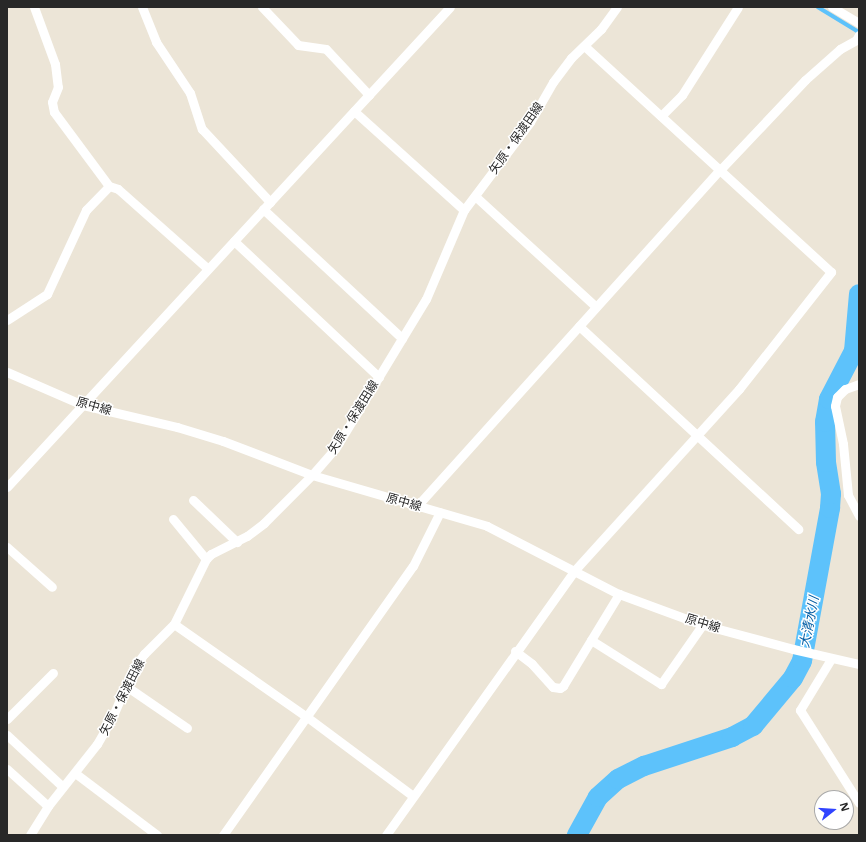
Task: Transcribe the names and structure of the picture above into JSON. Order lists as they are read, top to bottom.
{
  "streets": {
    "street": ["矢原・保渡田線", "原中線"]
  },
  "crossings": [
    ["矢原・保渡田線", "原中線"]
  ],
  "water": ["大清水川"],
  "north": "right"
}
